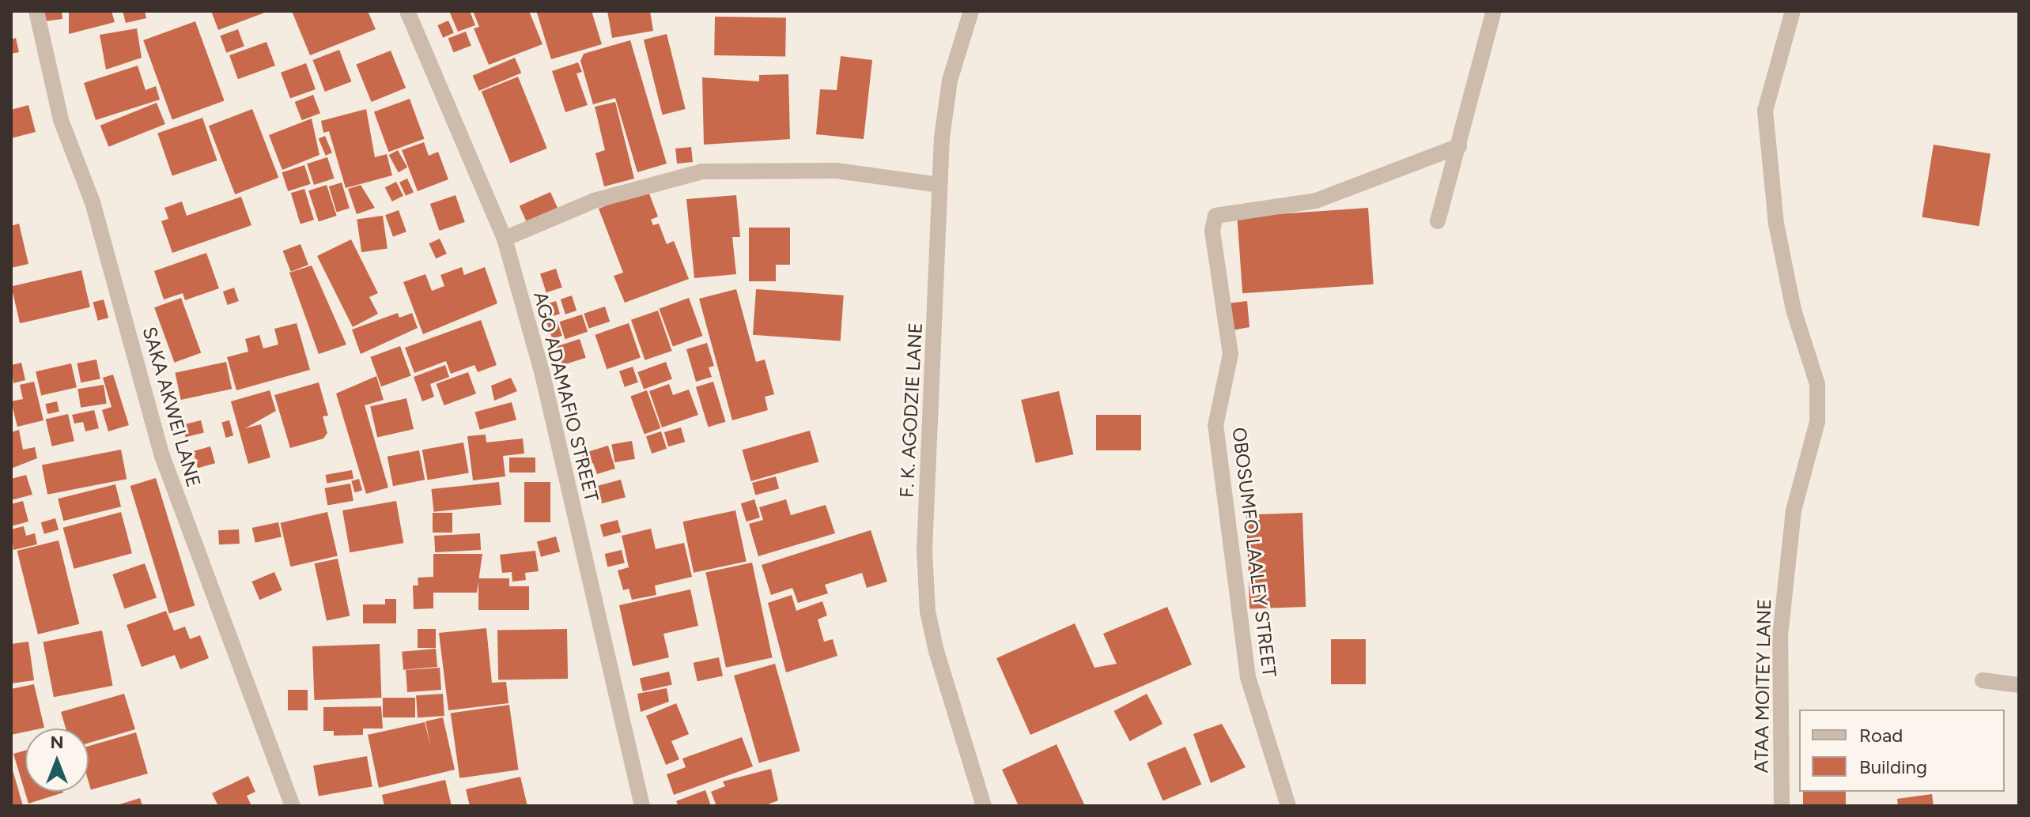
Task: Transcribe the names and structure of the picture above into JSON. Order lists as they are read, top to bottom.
{
  "streets": {
    "street": [
      "AGO ADAMAFIO STREET",
      "SAKA AKWEI LANE",
      "F. K. AGODZIE LANE",
      "OBOSUMFO LAALEY STREET",
      "ATAA MOITEY LANE"
    ]
  },
  "legend": ["Road", "Building"],
  "north": "top"
}
